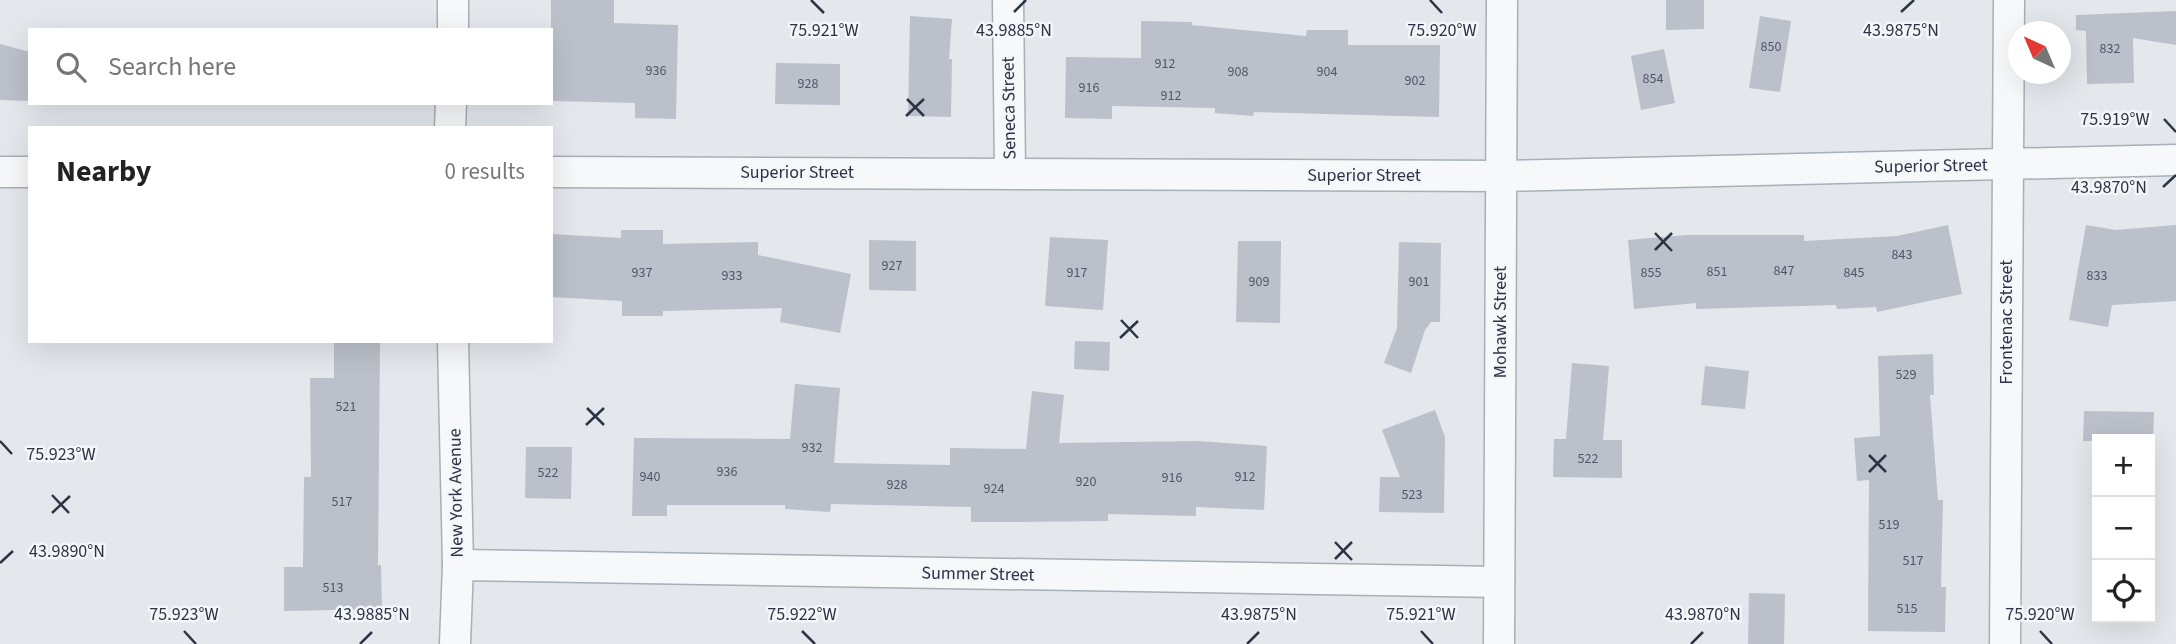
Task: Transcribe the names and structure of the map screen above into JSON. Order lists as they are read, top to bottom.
{
  "streets": {
    "street": [
      "Seneca Street",
      "Superior Street",
      "Mohawk Street",
      "Frontenac Street",
      "New York Avenue",
      "Summer Street"
    ]
  },
  "crossings": [
    ["Seneca Street", "Superior Street"],
    ["Superior Street", "Mohawk Street"],
    ["Superior Street", "Frontenac Street"],
    ["Mohawk Street", "Summer Street"],
    ["New York Avenue", "Summer Street"]
  ],
  "house_numbers": [
    "850",
    "832",
    "912",
    "936",
    "908",
    "904",
    "854",
    "902",
    "928",
    "916",
    "912",
    "843",
    "927",
    "847",
    "851",
    "937",
    "917",
    "855",
    "845",
    "933",
    "833",
    "909",
    "901",
    "529",
    "521",
    "932",
    "522",
    "936",
    "522",
    "940",
    "912",
    "916",
    "920",
    "928",
    "924",
    "523",
    "517",
    "519",
    "517",
    "513",
    "515"
  ],
  "north": "top left",
  "page": {
    "search": "Search here",
    "heading": ["Nearby", "0 results"],
    "map_buttons": ["+", "−"]
  },
  "coordinates": [
    "43.9885°N",
    "43.9875°N",
    "75.921°W",
    "75.920°W",
    "75.919°W",
    "43.9870°N",
    "75.923°W",
    "43.9890°N",
    "75.922°W"
  ]
}
